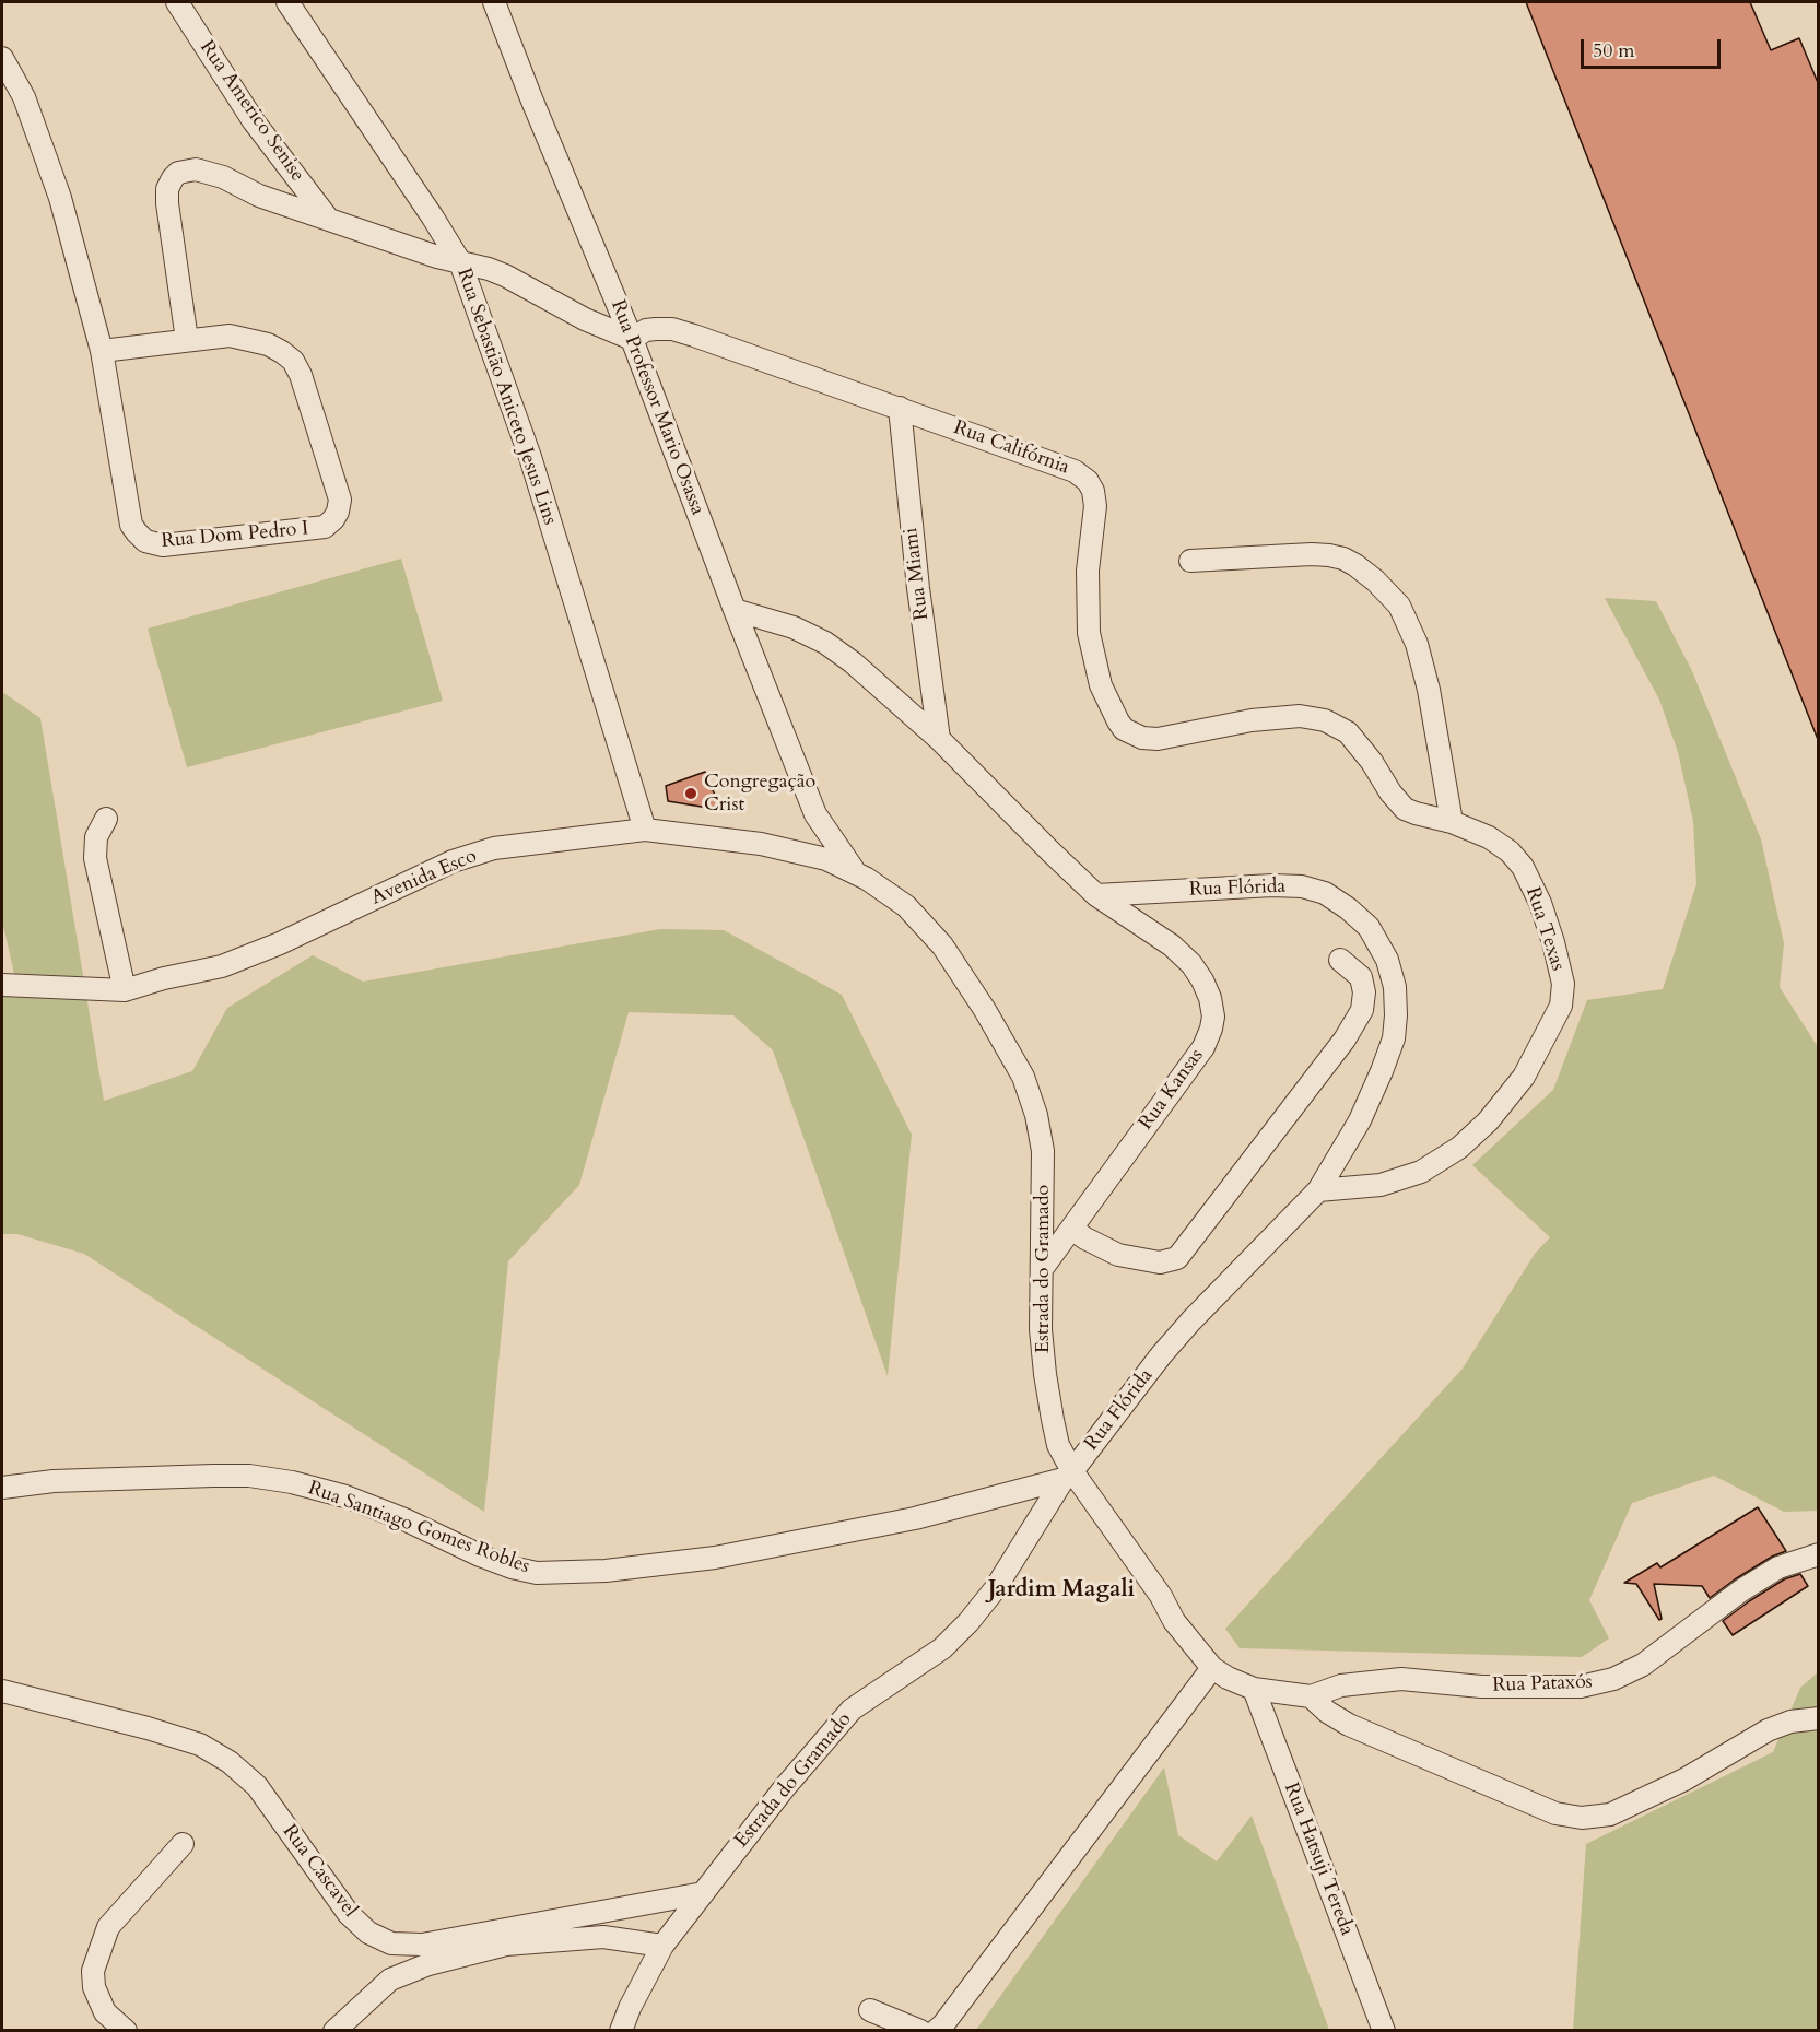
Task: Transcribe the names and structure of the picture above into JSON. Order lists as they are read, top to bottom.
{
  "streets": {
    "street": [
      "Rua Americo Senise",
      "Rua Sebastião Aniceto Jesus Lins",
      "Rua Professor Mario Osassa",
      "Rua Califórnia",
      "Rua Dom Pedro I",
      "Rua Miami",
      "Avenida Esco",
      "Rua Flórida",
      "Rua Texas",
      "Rua Kansas",
      "Estrada do Gramado",
      "Rua Santiago Gomes Robles",
      "Rua Pataxós",
      "Rua Hatsuji Tereda",
      "Rua Cascavel"
    ]
  },
  "crossings": [
    ["Rua Sebastião Aniceto Jesus Lins", "Avenida Esco"],
    ["Rua Professor Mario Osassa", "Rua Califórnia"],
    ["Rua Professor Mario Osassa", "Avenida Esco"],
    ["Rua Professor Mario Osassa", "Estrada do Gramado"],
    ["Rua Califórnia", "Rua Miami"],
    ["Rua Califórnia", "Rua Texas"],
    ["Avenida Esco", "Estrada do Gramado"],
    ["Rua Flórida", "Rua Texas"],
    ["Rua Flórida", "Rua Kansas"],
    ["Rua Flórida", "Estrada do Gramado"],
    ["Rua Flórida", "Rua Santiago Gomes Robles"],
    ["Rua Kansas", "Estrada do Gramado"],
    ["Estrada do Gramado", "Rua Santiago Gomes Robles"],
    ["Estrada do Gramado", "Rua Cascavel"]
  ],
  "districts": ["Jardim Magali"],
  "places": ["Congregação Crist"],
  "scale_bar": "50 m"
}
